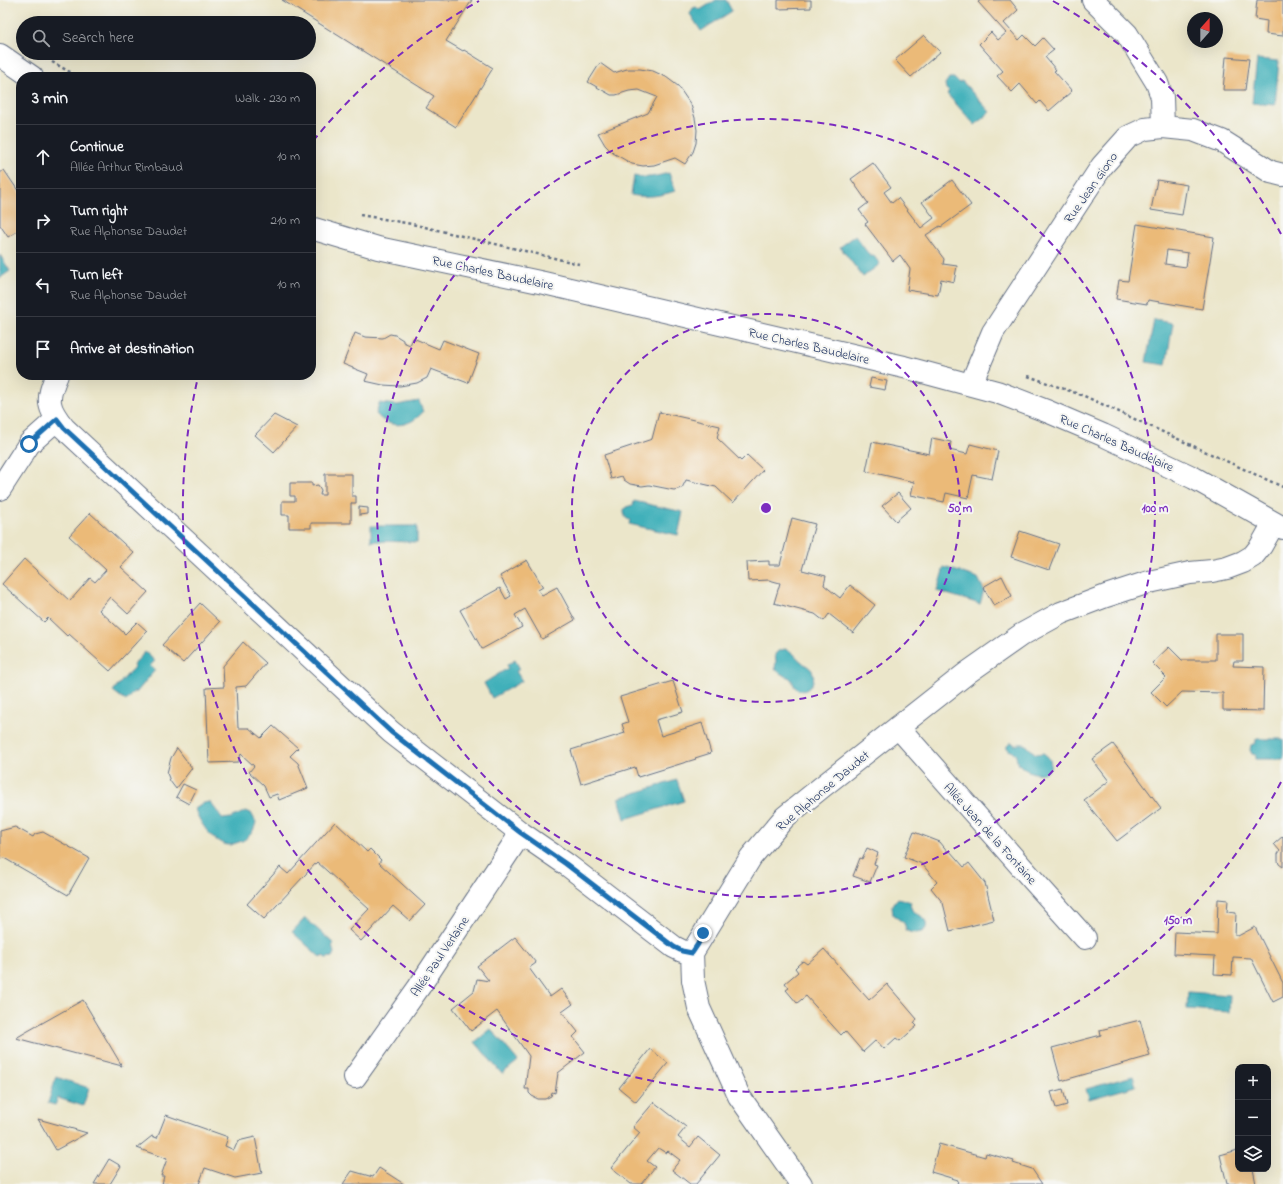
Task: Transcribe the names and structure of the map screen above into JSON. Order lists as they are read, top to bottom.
{
  "streets": {
    "street": [
      "Rue Jean Giono",
      "Rue Charles Baudelaire",
      "Rue Alphonse Daudet",
      "Allée Jean de la Fontaine",
      "Allée Paul Verlaine"
    ]
  },
  "crossings": [
    ["Rue Jean Giono", "Rue Charles Baudelaire"],
    ["Rue Charles Baudelaire", "Rue Alphonse Daudet"],
    ["Rue Alphonse Daudet", "Allée Jean de la Fontaine"]
  ],
  "north": "top",
  "page": {
    "search": "Search here",
    "heading": ["3 min", "Walk · 230 m"],
    "list": [
      ["Continue", "Allée Arthur Rimbaud", "10 m"],
      ["Turn right", "Rue Alphonse Daudet", "210 m"],
      ["Turn left", "Rue Alphonse Daudet", "10 m"],
      "Arrive at destination"
    ],
    "map_buttons": ["+", "−"]
  },
  "rings": ["50 m", "100 m", "150 m"]
}
